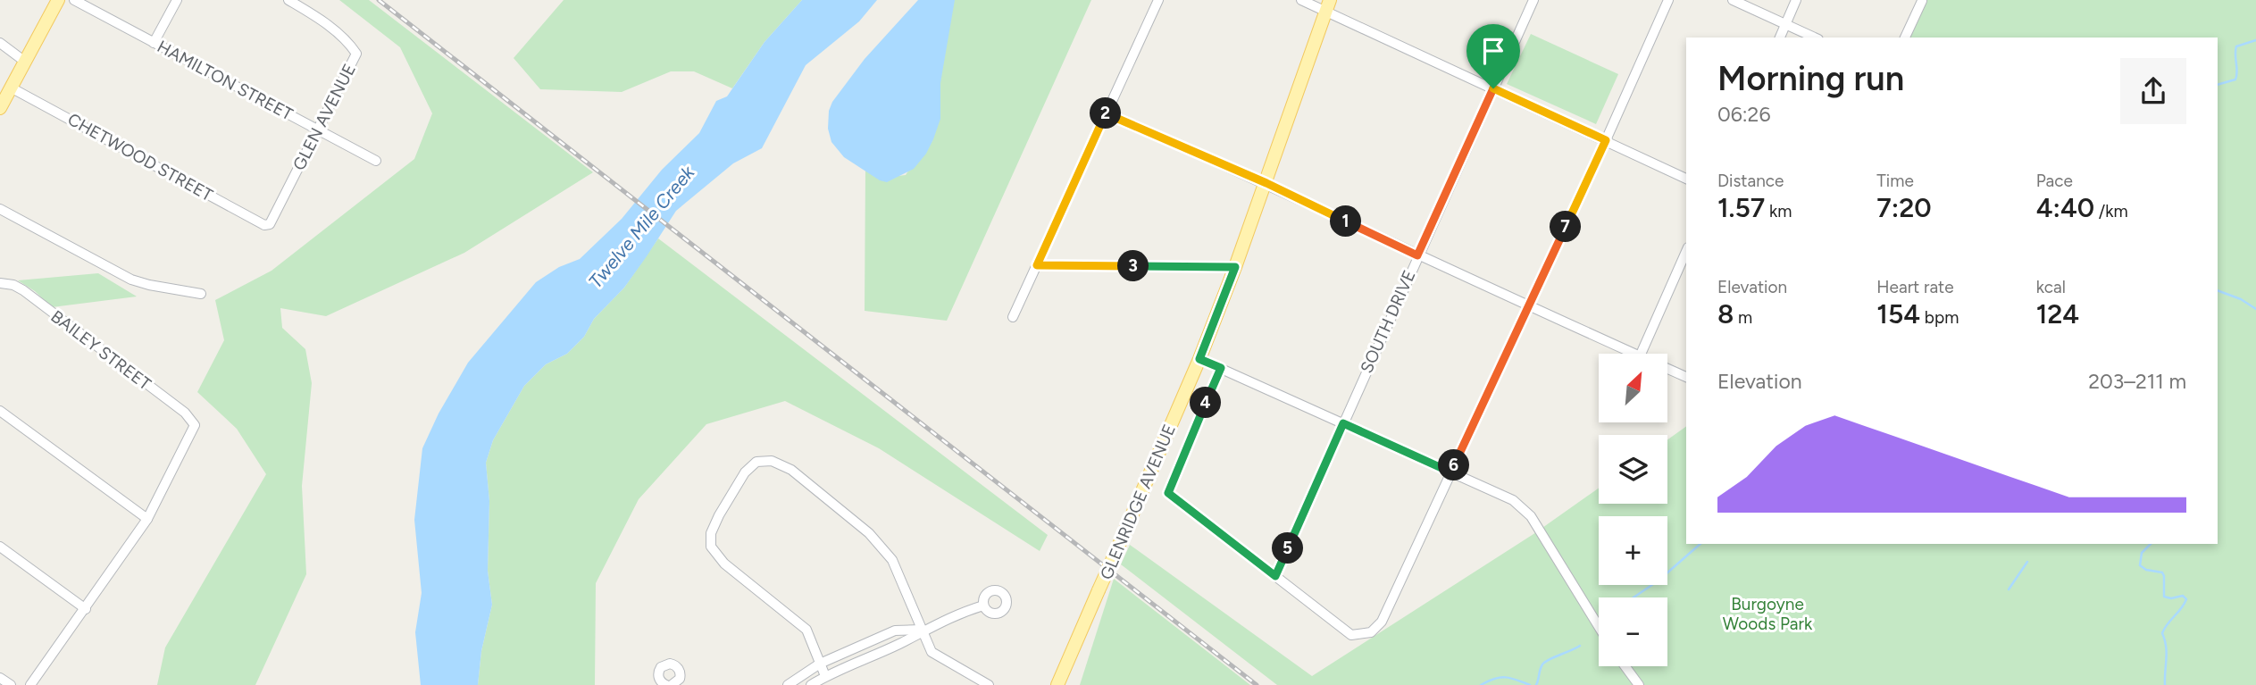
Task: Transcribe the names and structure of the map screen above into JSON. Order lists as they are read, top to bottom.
{
  "streets": {
    "main road": ["GLENRIDGE AVENUE"],
    "street": [
      "HAMILTON STREET",
      "GLEN AVENUE",
      "CHETWOOD STREET",
      "SOUTH DRIVE",
      "BAILEY STREET"
    ]
  },
  "crossings": [
    ["HAMILTON STREET", "GLEN AVENUE"],
    ["GLEN AVENUE", "CHETWOOD STREET"]
  ],
  "water": ["Twelve Mile Creek"],
  "parks": ["Burgoyne Woods Park"],
  "north": "top right",
  "page": {
    "heading": ["Morning run", "06:26"],
    "pins": [
      "2",
      "1",
      "7",
      "3",
      "4",
      "6",
      "5"
    ],
    "stats": [
      ["Distance", "1.57 km"],
      ["Time", "7:20"],
      ["Pace", "4:40 /km"],
      ["Elevation", "8 m"],
      ["Heart rate", "154 bpm"],
      ["kcal", "124"]
    ],
    "map_buttons": ["+", "−"],
    "chart": ["Elevation", "203–211 m"]
  }
}
